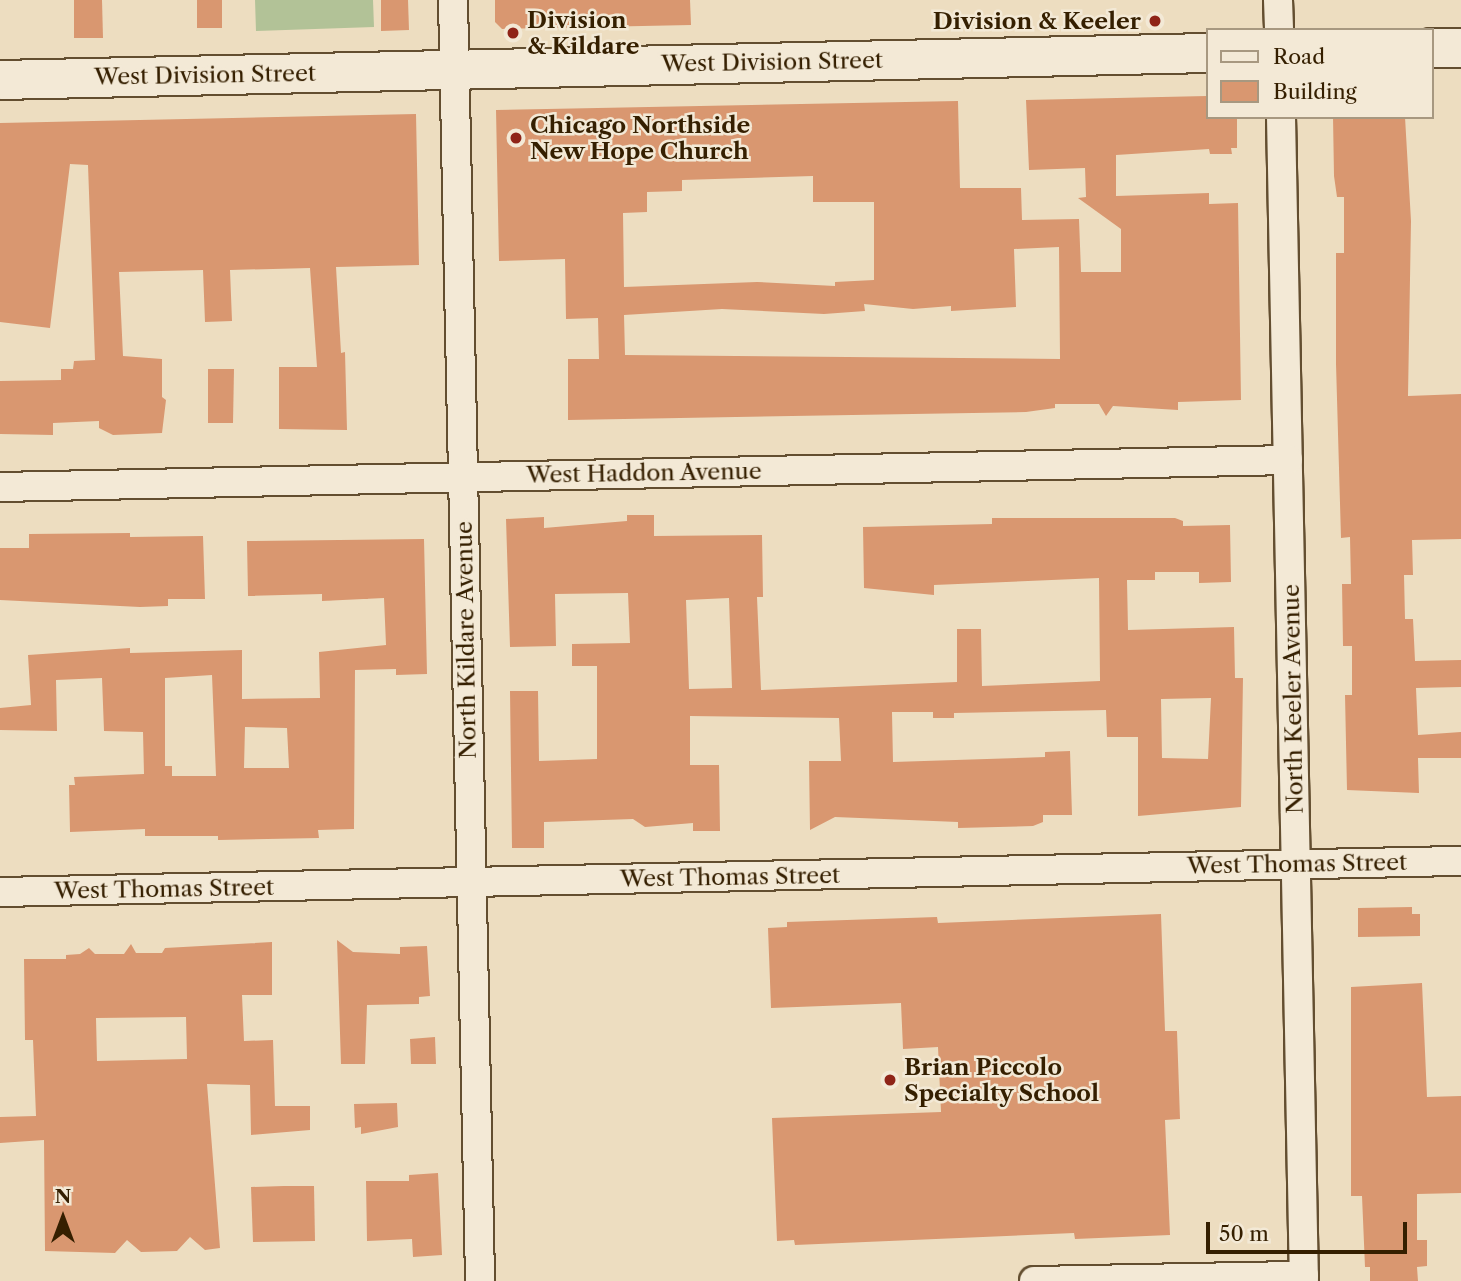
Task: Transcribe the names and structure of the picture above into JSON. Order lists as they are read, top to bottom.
{
  "streets": {
    "main road": ["West Division Street"],
    "street": [
      "West Haddon Avenue",
      "North Kildare Avenue",
      "North Keeler Avenue",
      "West Thomas Street"
    ]
  },
  "crossings": [
    ["West Division Street", "North Kildare Avenue"],
    ["West Haddon Avenue", "North Kildare Avenue"],
    ["West Haddon Avenue", "North Keeler Avenue"],
    ["North Kildare Avenue", "West Thomas Street"],
    ["North Keeler Avenue", "West Thomas Street"]
  ],
  "places": [
    "Division & Keeler",
    "Division & Kildare",
    "Chicago Northside New Hope Church",
    "Brian Piccolo Specialty School"
  ],
  "legend": ["Road", "Building"],
  "scale_bar": "50 m",
  "north": "top"
}
